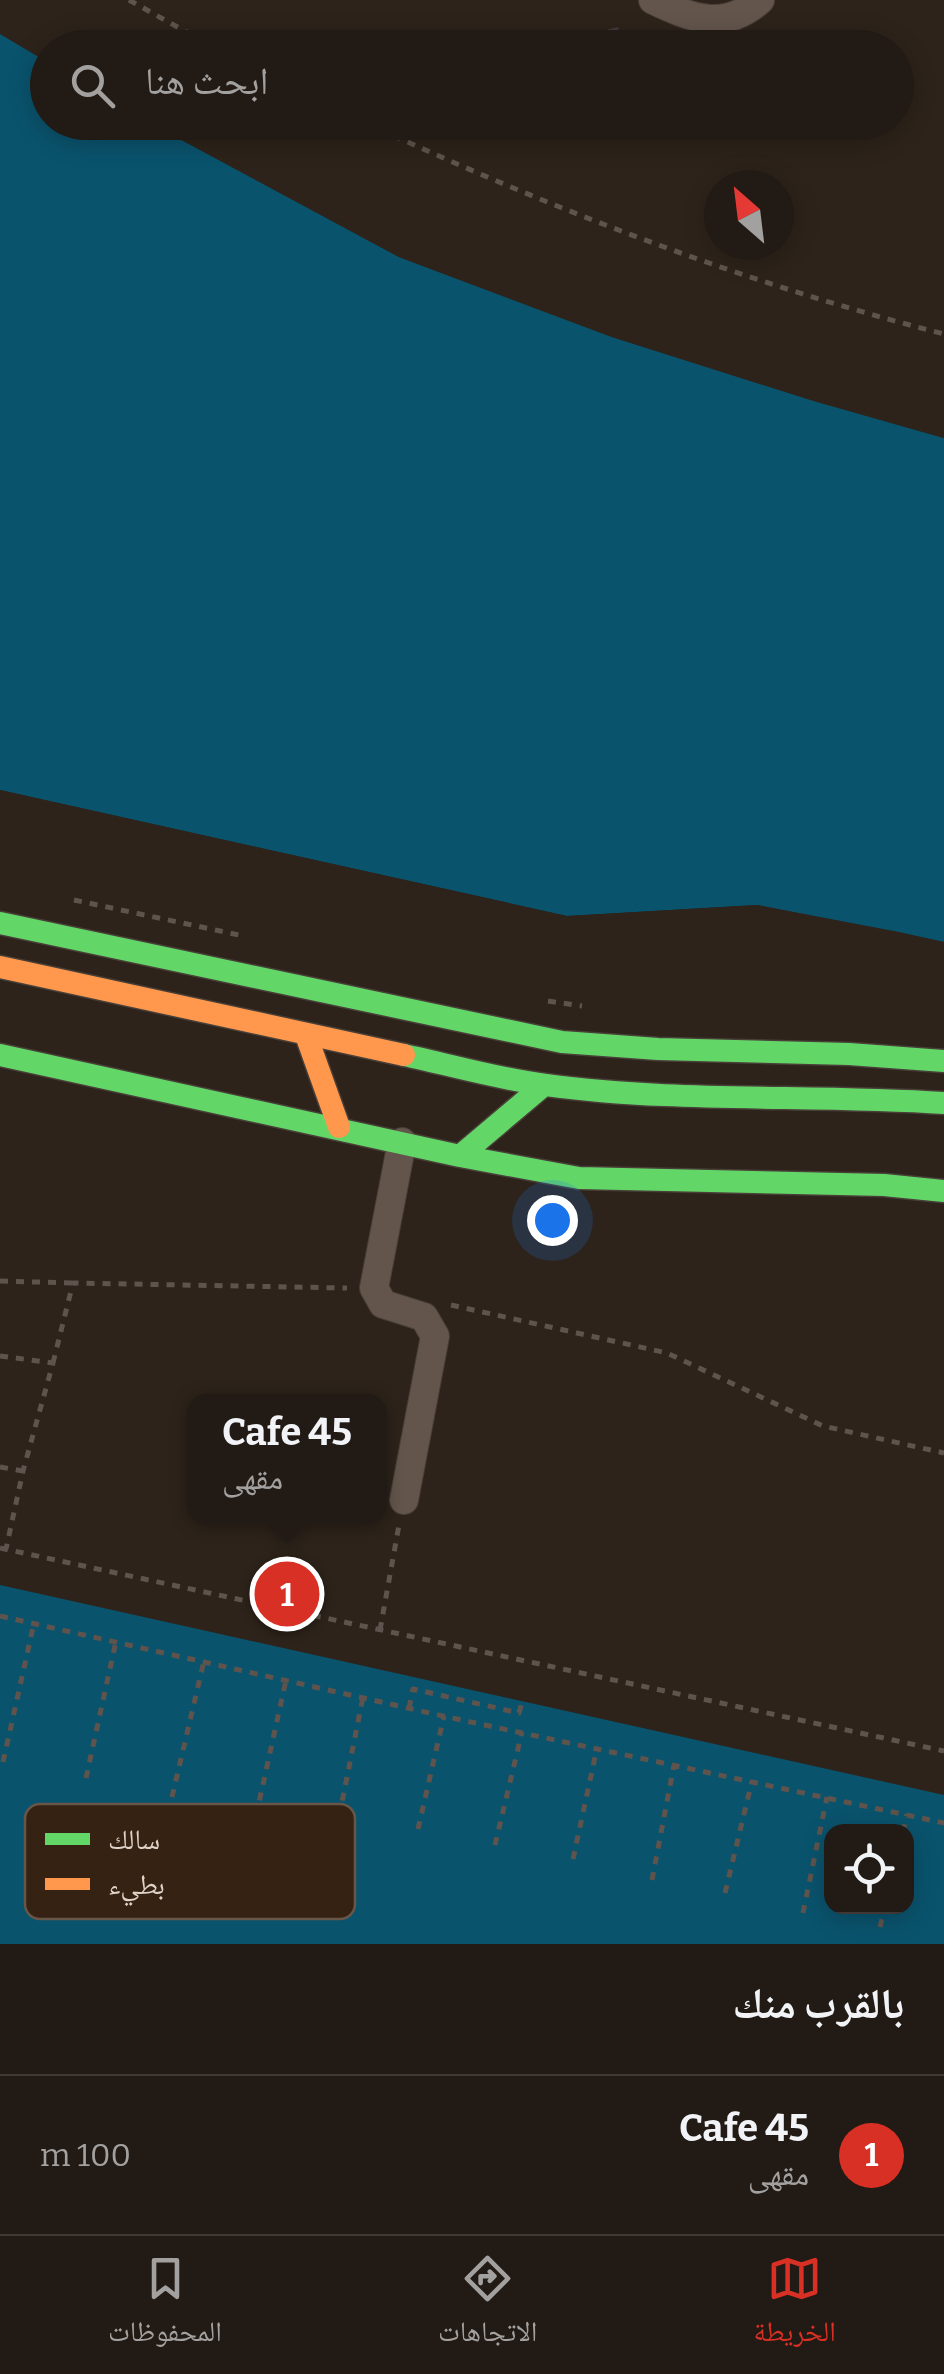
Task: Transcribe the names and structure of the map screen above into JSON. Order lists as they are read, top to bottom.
{
  "legend": ["سالك", "بطيء"],
  "north": "top left",
  "page": {
    "search": "ابحث هنا",
    "popup": ["Cafe 45", "مقهى"],
    "pins": "1",
    "heading": "بالقرب منك",
    "list": [
      {
        "mark": "1",
        "name": "Cafe 45",
        "note": "مقهى",
        "value": "100 m"
      }
    ],
    "nav": ["الخريطة", "الاتجاهات", "المحفوظات"]
  }
}
